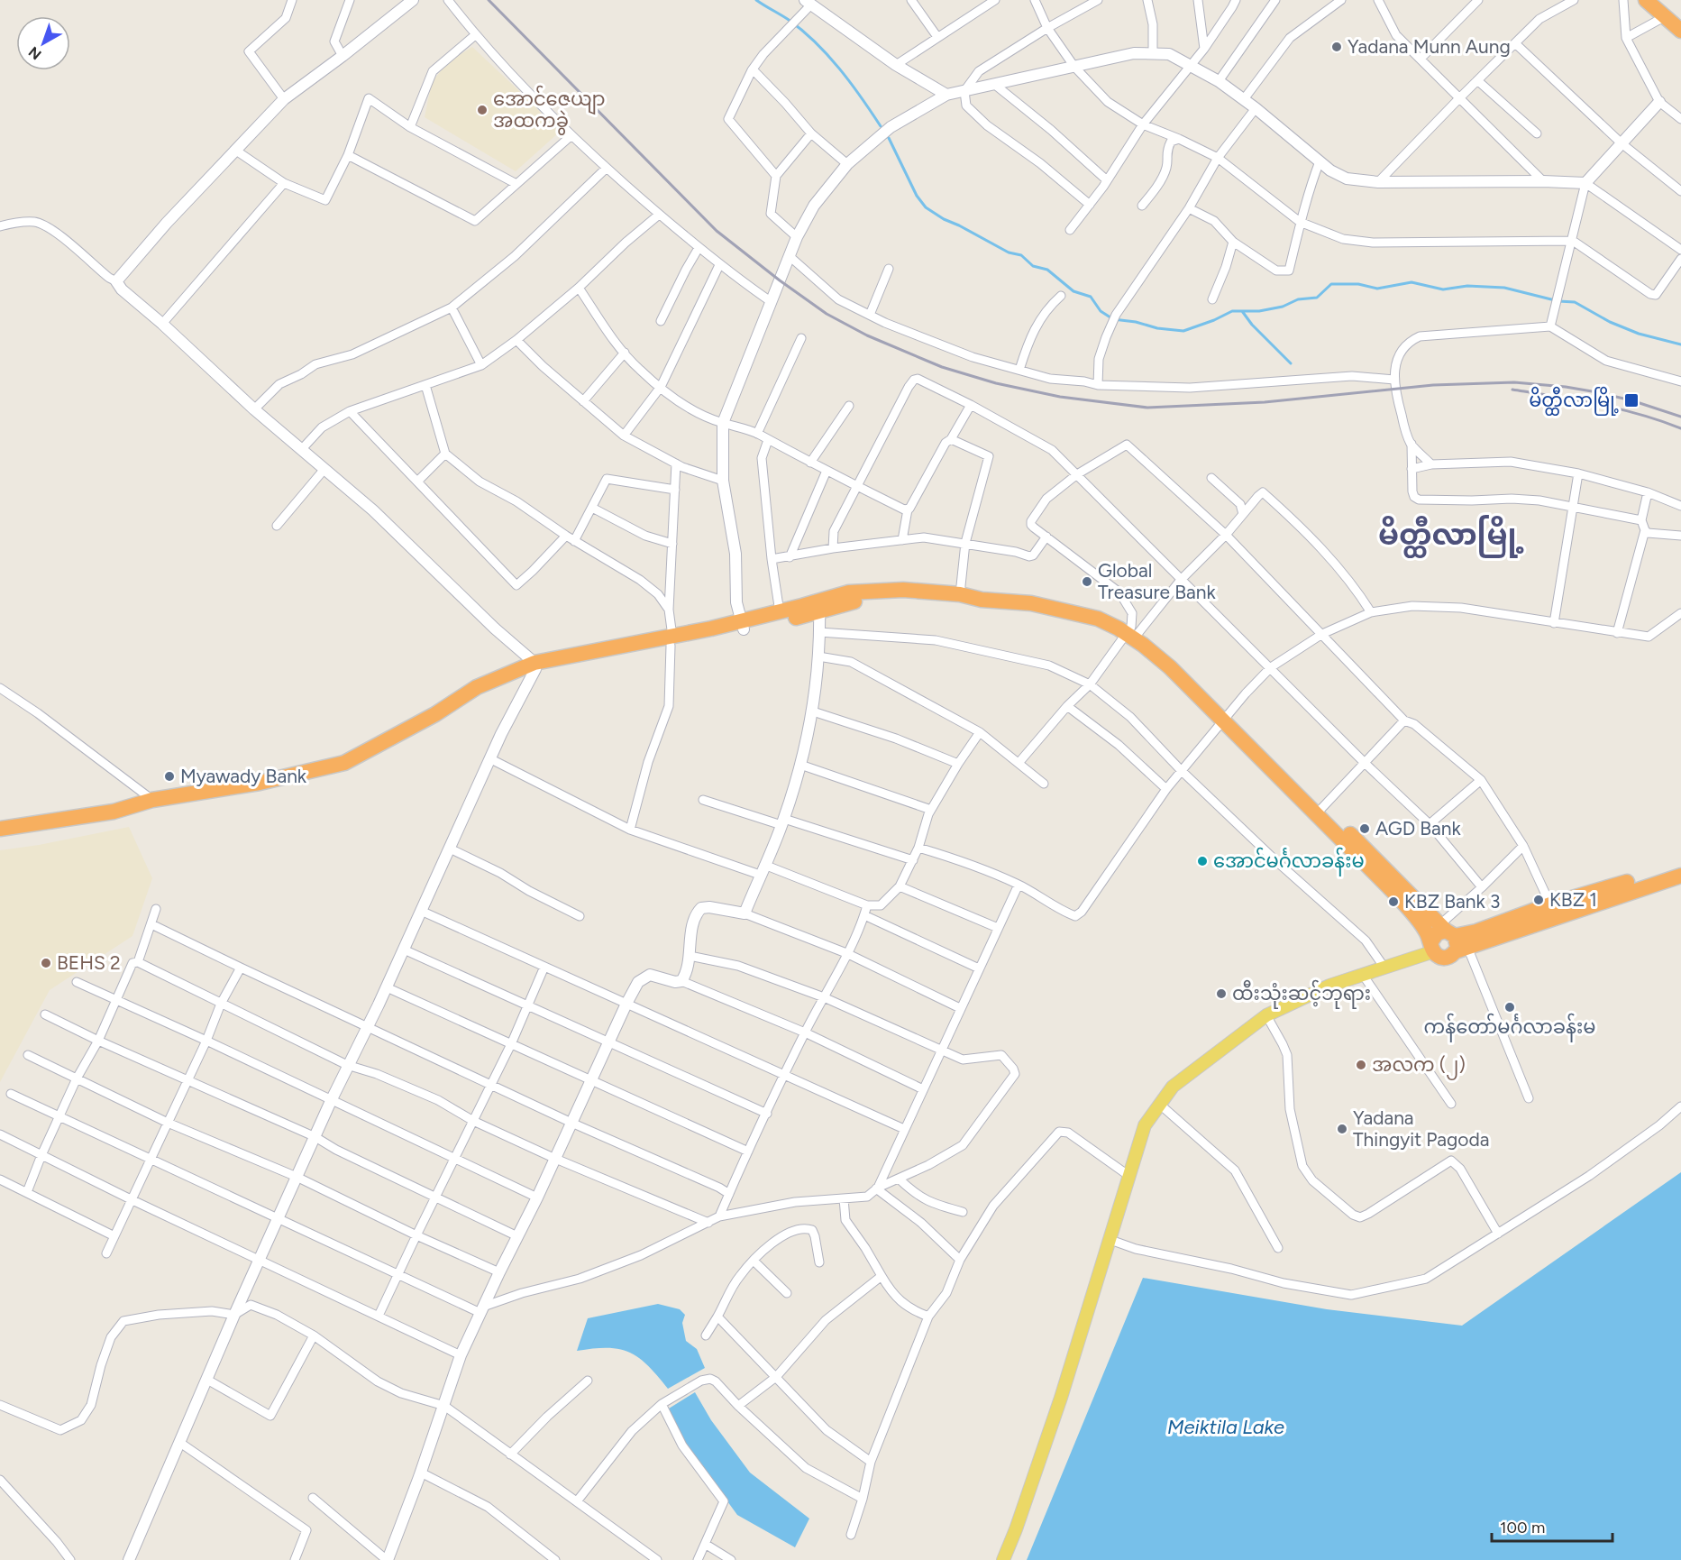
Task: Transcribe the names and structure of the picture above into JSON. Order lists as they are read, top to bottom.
{
  "districts": ["မိတ္ထီလာမြို့"],
  "water": ["Meiktila Lake"],
  "places": {
    "other": [
      "Yadana Munn Aung",
      "အောင်ဇေယျာ အထကခွဲ",
      "Global Treasure Bank",
      "Myawady Bank",
      "AGD Bank",
      "အောင်မင်္ဂလာခန်းမ",
      "KBZ 1",
      "KBZ Bank 3",
      "BEHS 2",
      "ထီးသုံးဆင့်ဘုရား",
      "ကန်တော်မင်္ဂလာခန်းမ",
      "အလက (၂)",
      "Yadana Thingyit Pagoda"
    ],
    "transit": ["မိတ္ထီလာမြို့"]
  },
  "scale_bar": "100 m",
  "north": "bottom left"
}
